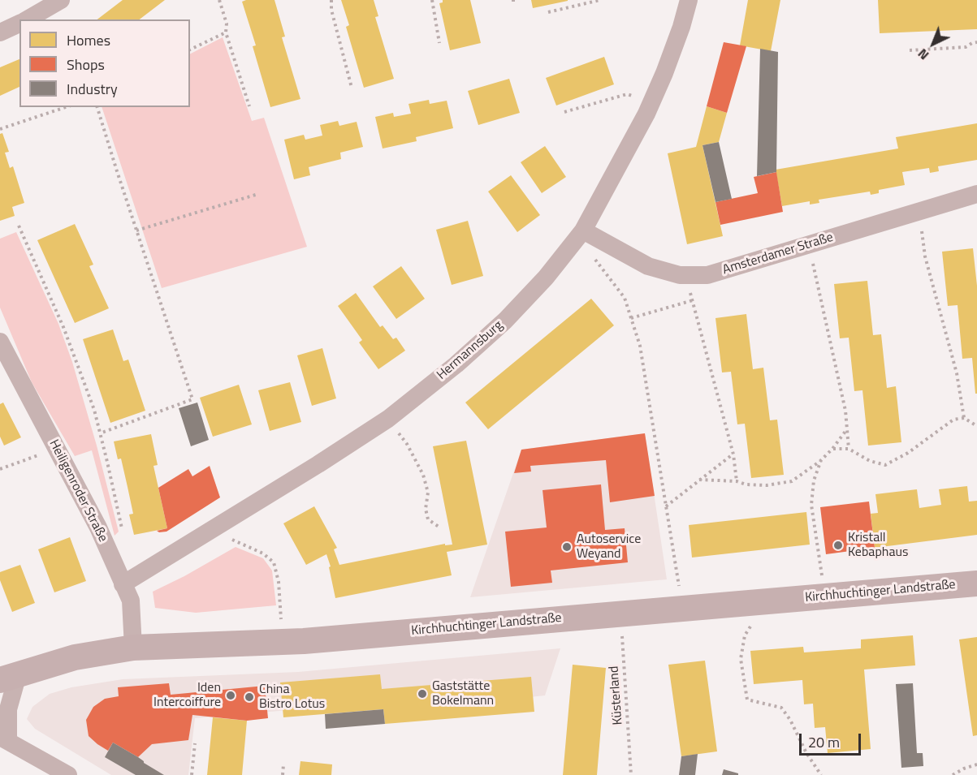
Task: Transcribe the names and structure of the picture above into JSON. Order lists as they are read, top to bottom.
{
  "streets": {
    "main road": ["Kirchhuchtinger Landstraße"],
    "street": ["Amsterdamer Straße", "Hermannsburg", "Heiligenroder Straße"],
    "path": ["Küsterland"]
  },
  "crossings": [
    ["Amsterdamer Straße", "Hermannsburg"],
    ["Hermannsburg", "Heiligenroder Straße"],
    ["Heiligenroder Straße", "Kirchhuchtinger Landstraße"],
    ["Kirchhuchtinger Landstraße", "Küsterland"]
  ],
  "places": [
    "Kristall Kebaphaus",
    "Autoservice Weyand",
    "Gaststätte Bokelmann",
    "Iden Intercoiffure",
    "China Bistro Lotus"
  ],
  "legend": ["Homes", "Shops", "Industry"],
  "scale_bar": "20 m",
  "north": "bottom left"
}
